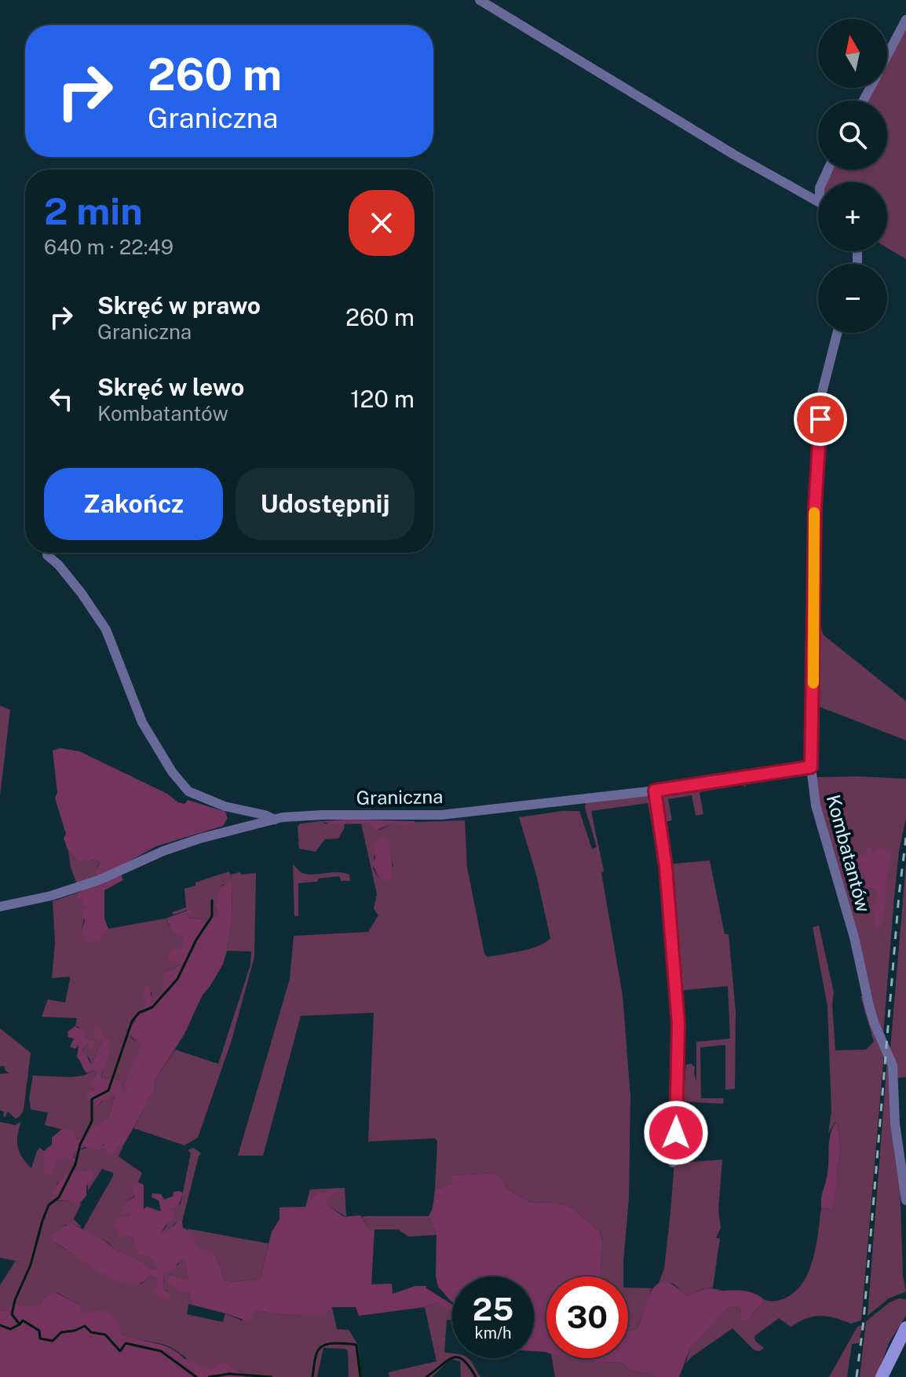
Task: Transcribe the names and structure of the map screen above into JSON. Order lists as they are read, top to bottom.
{
  "streets": {
    "street": ["Graniczna", "Kombatantów"]
  },
  "crossings": [
    ["Graniczna", "Kombatantów"]
  ],
  "north": "top",
  "page": {
    "map_buttons": ["+", "−"],
    "turn": ["260 m", "Graniczna"],
    "heading": ["2 min", "640 m · 22:49"],
    "list": [
      {
        "name": "Skręć w prawo",
        "note": "Graniczna",
        "value": "260 m"
      },
      {
        "name": "Skręć w lewo",
        "note": "Kombatantów",
        "value": "120 m"
      }
    ],
    "buttons": ["Zakończ", "Udostępnij"],
    "speed": "25 km/h",
    "limit": "30"
  }
}
